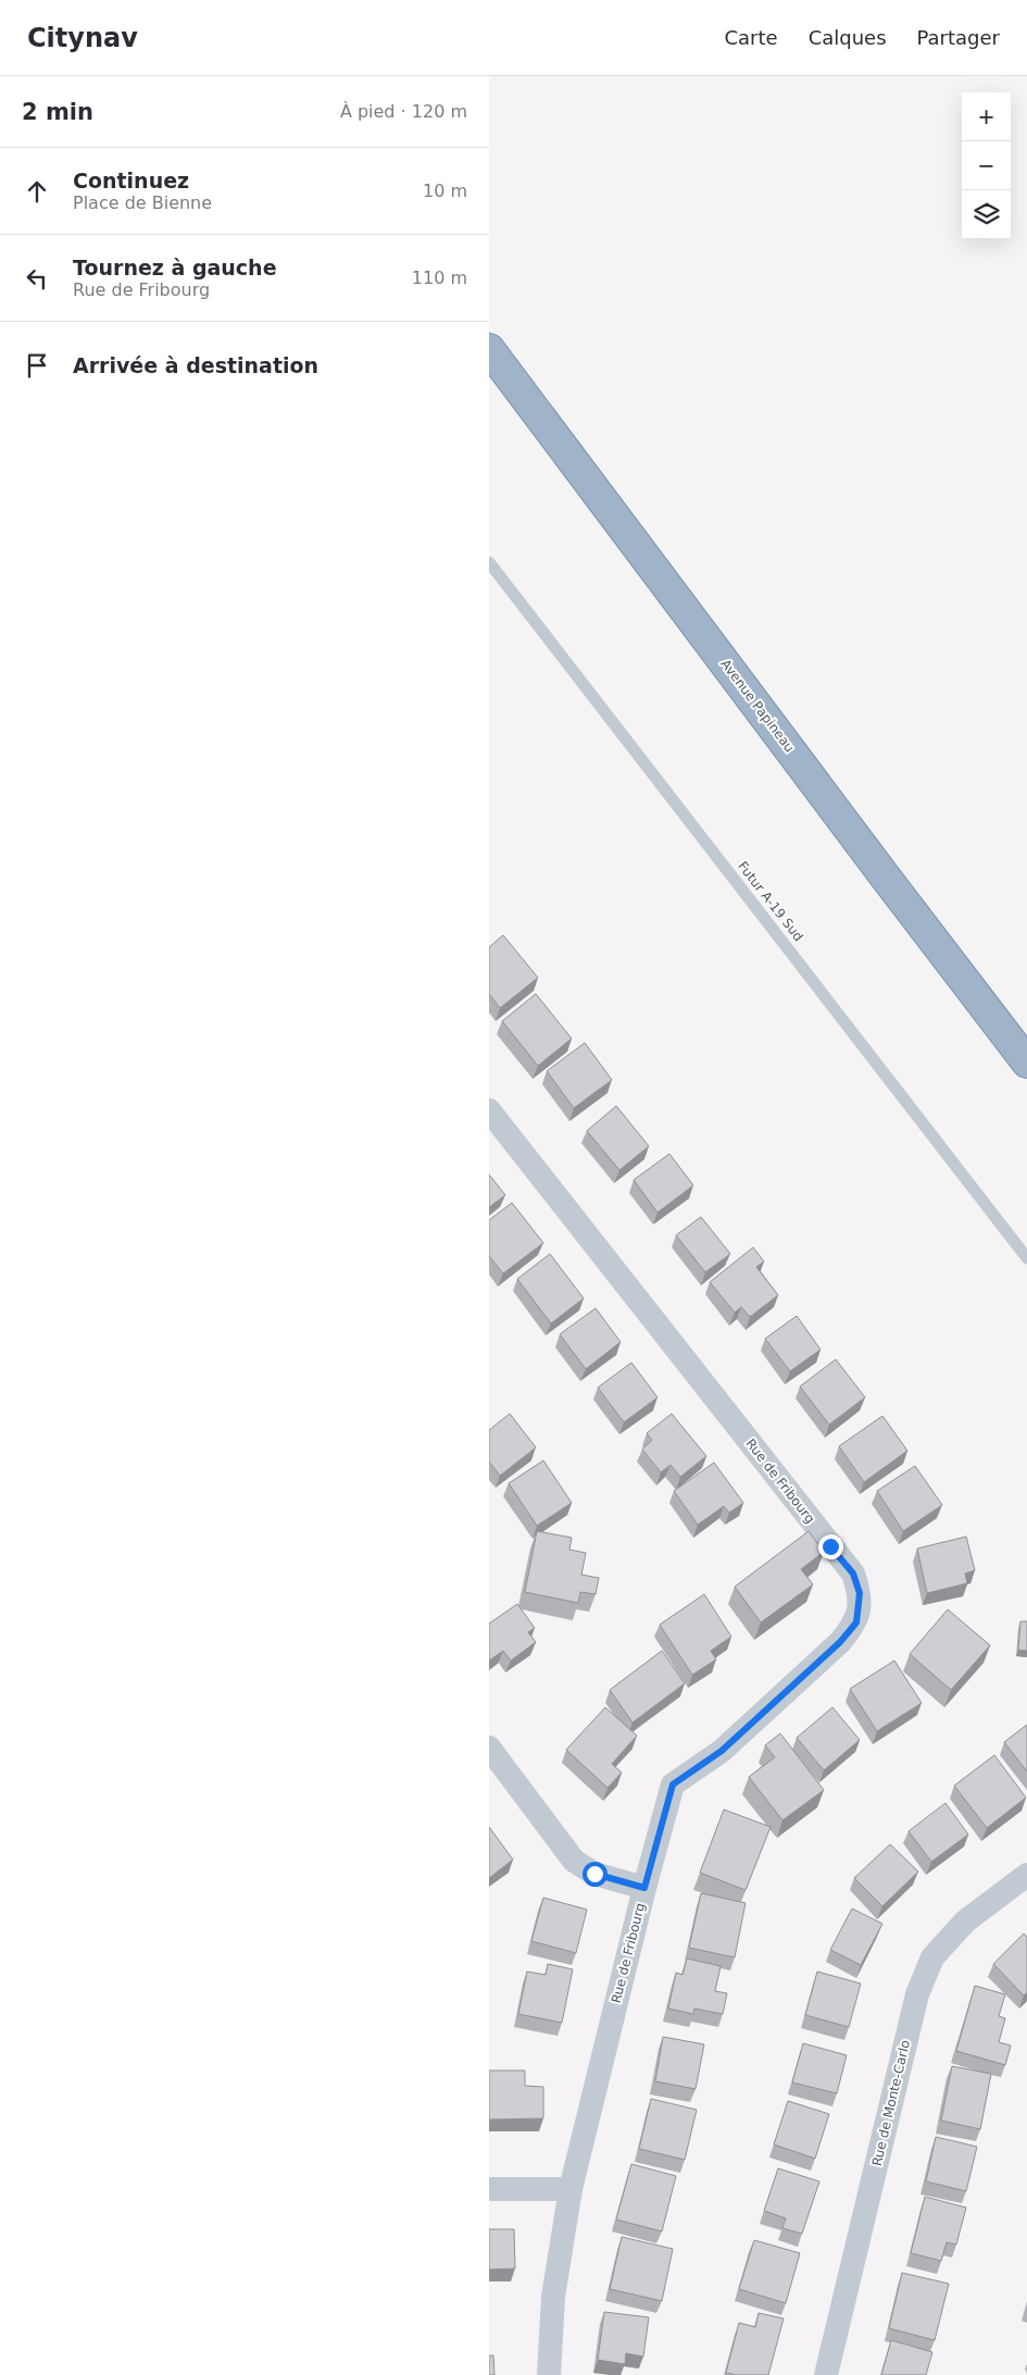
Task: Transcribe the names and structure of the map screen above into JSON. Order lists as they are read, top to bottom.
{
  "streets": {
    "highway": ["Avenue Papineau"],
    "street": ["Rue de Fribourg", "Rue de Monte-Carlo"],
    "lane": ["Futur A-19 Sud"]
  },
  "page": {
    "header": "Citynav",
    "nav": ["Carte", "Calques", "Partager"],
    "heading": ["2 min", "À pied · 120 m"],
    "map_buttons": ["+", "−"],
    "list": [
      ["Continuez", "Place de Bienne", "10 m"],
      ["Tournez à gauche", "Rue de Fribourg", "110 m"],
      "Arrivée à destination"
    ]
  }
}
